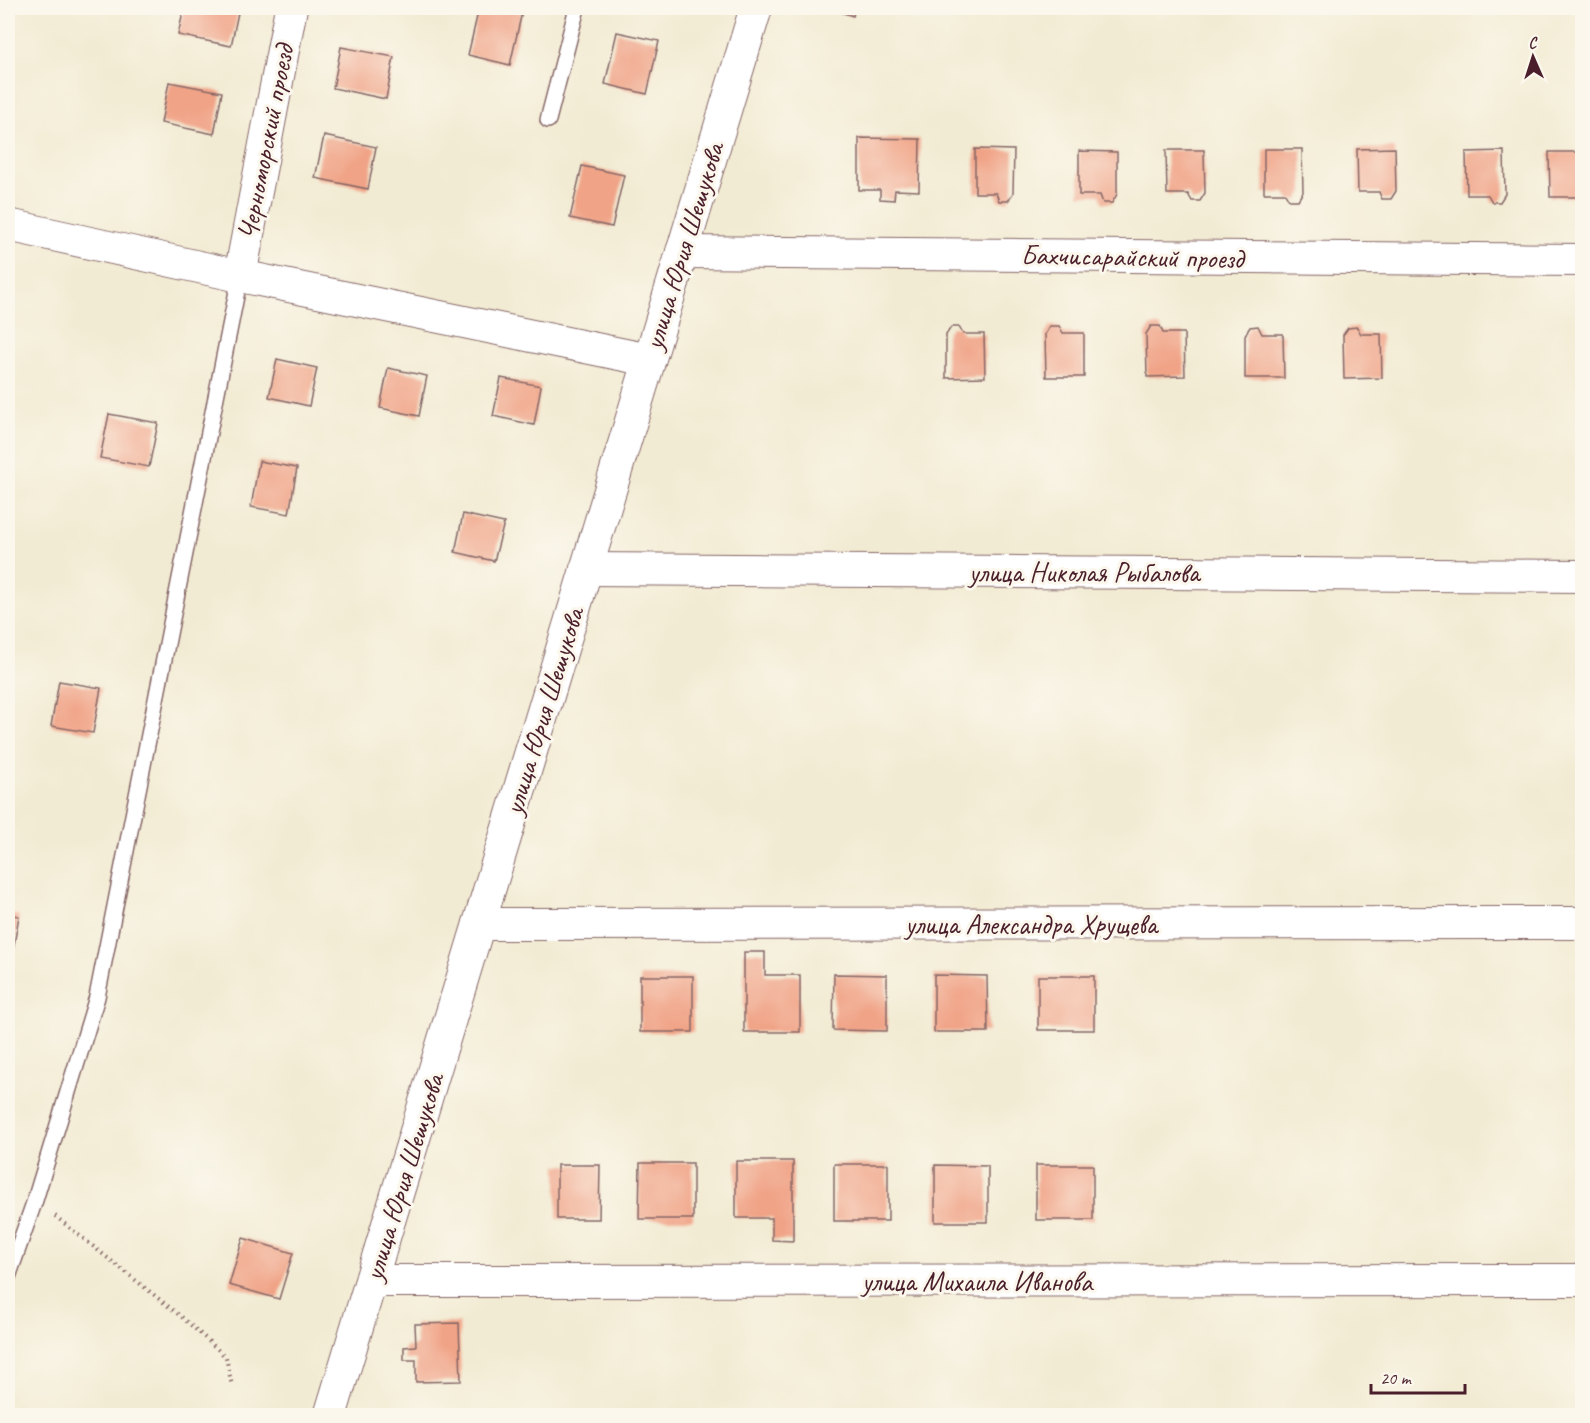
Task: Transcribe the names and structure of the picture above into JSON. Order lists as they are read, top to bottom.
{
  "streets": {
    "street": [
      "Черноморский проезд",
      "улица Юрия Шешукова",
      "Бахчисарайский проезд",
      "улица Николая Рыбалова",
      "улица Александра Хрущева",
      "улица Михаила Иванова"
    ]
  },
  "crossings": [
    ["улица Юрия Шешукова", "Бахчисарайский проезд"],
    ["улица Юрия Шешукова", "улица Николая Рыбалова"],
    ["улица Юрия Шешукова", "улица Александра Хрущева"],
    ["улица Юрия Шешукова", "улица Михаила Иванова"]
  ],
  "scale_bar": "20 m",
  "north": "top"
}
